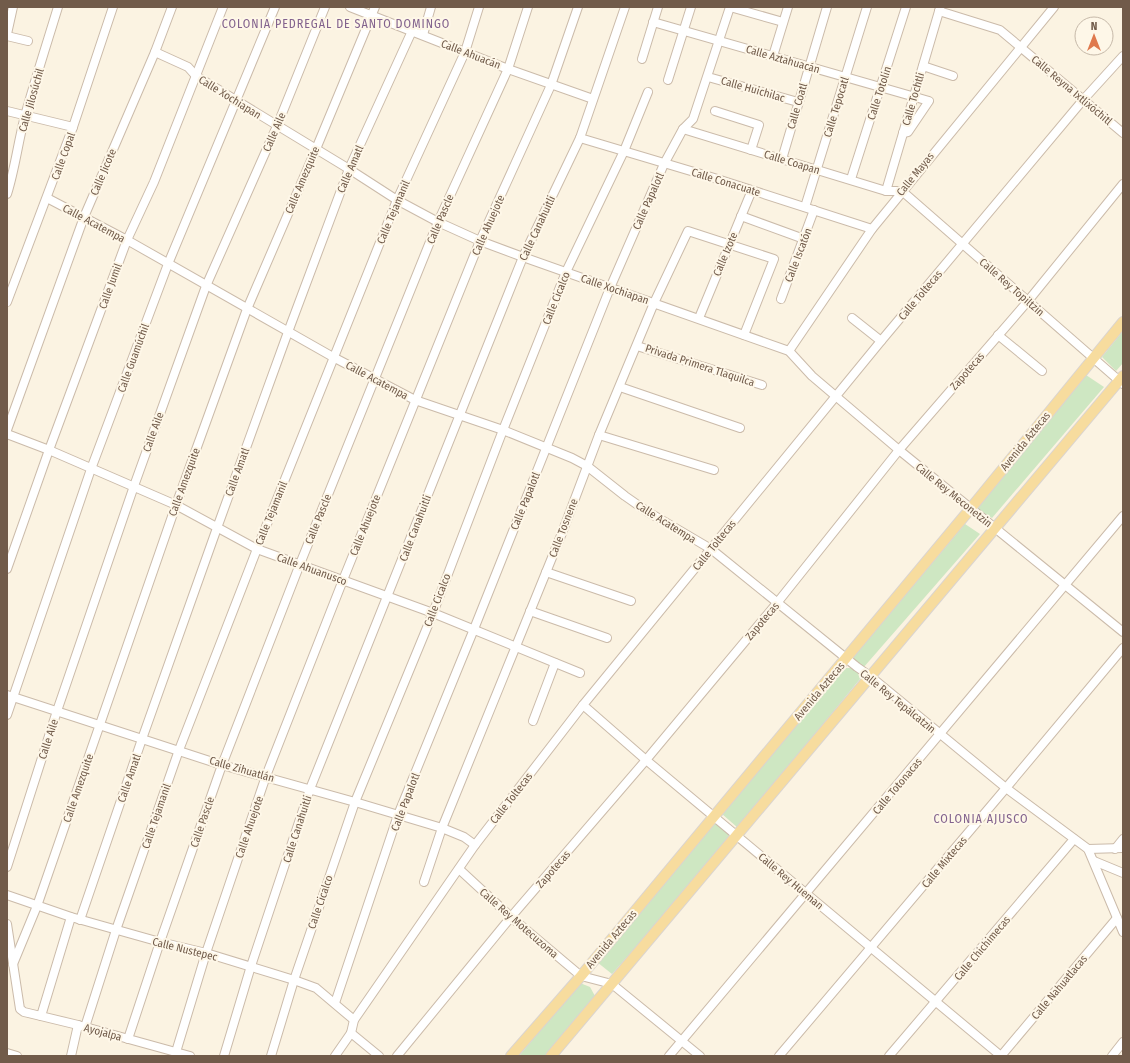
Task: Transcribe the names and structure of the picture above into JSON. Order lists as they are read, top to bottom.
{
  "streets": {
    "main road": ["Avenida Aztecas"],
    "street": [
      "Calle Ahuacán",
      "Calle Aztahuacán",
      "Calle Huichilac",
      "Calle Reyna Ixtlixóchitl",
      "Calle Totolin",
      "Calle Xochiapan",
      "Calle Tochtli",
      "Calle Jilosúchil",
      "Calle Coatl",
      "Calle Tepocatl",
      "Calle Aile",
      "Calle Copal",
      "Calle Coapan",
      "Calle Amatl",
      "Calle Jicote",
      "Calle Mayas",
      "Calle Amezquite",
      "Calle Conacuate",
      "Calle Papalotl",
      "Calle Tejamanil",
      "Calle Pascle",
      "Calle Acatempa",
      "Calle Ahuejote",
      "Calle Canahuitli",
      "Calle Izote",
      "Calle Iscatón",
      "Calle Jumil",
      "Calle Rey Topiltzin",
      "Calle Toltecas",
      "Calle Cicalco",
      "Calle Guamúchil",
      "Privada Primera Tlaquilca",
      "Zapotecas",
      "Calle Rey Meconetzin",
      "Calle Tosnene",
      "Calle Ahuanusco",
      "Calle Rey Tepálcatzin",
      "Calle Zihuatlán",
      "Calle Totonacas",
      "Calle Mixtecas",
      "Calle Rey Hueman",
      "Calle Rey Motecuzoma",
      "Calle Chichimecas",
      "Calle Nustepec",
      "Calle Nahuatlacas",
      "Ayojalpa"
    ]
  },
  "crossings": [
    ["Calle Ahuacán", "Calle Amatl"],
    ["Calle Ahuacán", "Calle Amezquite"],
    ["Calle Ahuacán", "Calle Tejamanil"],
    ["Calle Ahuacán", "Calle Pascle"],
    ["Calle Ahuacán", "Calle Ahuejote"],
    ["Calle Ahuacán", "Calle Canahuitli"],
    ["Calle Aztahuacán", "Calle Totolin"],
    ["Calle Aztahuacán", "Calle Tochtli"],
    ["Calle Aztahuacán", "Calle Coatl"],
    ["Calle Aztahuacán", "Calle Tepocatl"],
    ["Calle Aztahuacán", "Calle Papalotl"],
    ["Calle Huichilac", "Calle Coatl"],
    ["Calle Huichilac", "Calle Papalotl"],
    ["Calle Reyna Ixtlixóchitl", "Calle Tochtli"],
    ["Calle Reyna Ixtlixóchitl", "Calle Mayas"],
    ["Calle Reyna Ixtlixóchitl", "Calle Toltecas"],
    ["Calle Totolin", "Calle Coapan"],
    ["Calle Xochiapan", "Calle Aile"],
    ["Calle Xochiapan", "Calle Amatl"],
    ["Calle Xochiapan", "Calle Jicote"],
    ["Calle Xochiapan", "Calle Mayas"],
    ["Calle Xochiapan", "Calle Amezquite"],
    ["Calle Xochiapan", "Calle Papalotl"],
    ["Calle Xochiapan", "Calle Tejamanil"],
    ["Calle Xochiapan", "Calle Pascle"],
    ["Calle Xochiapan", "Calle Ahuejote"],
    ["Calle Xochiapan", "Calle Canahuitli"],
    ["Calle Xochiapan", "Calle Izote"],
    ["Calle Xochiapan", "Calle Jumil"],
    ["Calle Xochiapan", "Calle Cicalco"],
    ["Calle Xochiapan", "Calle Guamúchil"],
    ["Calle Xochiapan", "Calle Rey Meconetzin"],
    ["Calle Xochiapan", "Calle Tosnene"],
    ["Calle Tochtli", "Calle Coapan"],
    ["Calle Coatl", "Calle Coapan"],
    ["Calle Tepocatl", "Calle Coapan"],
    ["Calle Tepocatl", "Calle Conacuate"],
    ["Calle Aile", "Calle Acatempa"],
    ["Calle Aile", "Calle Ahuanusco"],
    ["Calle Aile", "Calle Zihuatlán"],
    ["Calle Copal", "Calle Acatempa"],
    ["Calle Coapan", "Calle Mayas"],
    ["Calle Coapan", "Calle Papalotl"],
    ["Calle Coapan", "Calle Rey Topiltzin"],
    ["Calle Amatl", "Calle Acatempa"],
    ["Calle Amatl", "Calle Ahuanusco"],
    ["Calle Amatl", "Calle Zihuatlán"],
    ["Calle Amatl", "Calle Nustepec"],
    ["Calle Jicote", "Calle Acatempa"],
    ["Calle Mayas", "Calle Conacuate"],
    ["Calle Mayas", "Calle Rey Topiltzin"],
    ["Calle Mayas", "Calle Rey Meconetzin"],
    ["Calle Amezquite", "Calle Acatempa"],
    ["Calle Amezquite", "Calle Ahuanusco"],
    ["Calle Amezquite", "Calle Zihuatlán"],
    ["Calle Amezquite", "Calle Nustepec"],
    ["Calle Amezquite", "Ayojalpa"],
    ["Calle Conacuate", "Calle Papalotl"],
    ["Calle Conacuate", "Calle Canahuitli"],
    ["Calle Conacuate", "Calle Izote"],
    ["Calle Conacuate", "Calle Iscatón"],
    ["Calle Conacuate", "Calle Cicalco"],
    ["Calle Papalotl", "Calle Acatempa"],
    ["Calle Papalotl", "Calle Ahuanusco"],
    ["Calle Papalotl", "Calle Zihuatlán"],
    ["Calle Papalotl", "Calle Nustepec"],
    ["Calle Tejamanil", "Calle Acatempa"],
    ["Calle Tejamanil", "Calle Ahuanusco"],
    ["Calle Tejamanil", "Calle Zihuatlán"],
    ["Calle Tejamanil", "Calle Nustepec"],
    ["Calle Tejamanil", "Ayojalpa"],
    ["Calle Pascle", "Calle Acatempa"],
    ["Calle Pascle", "Calle Ahuanusco"],
    ["Calle Pascle", "Calle Zihuatlán"],
    ["Calle Pascle", "Calle Nustepec"],
    ["Calle Pascle", "Ayojalpa"],
    ["Calle Acatempa", "Calle Ahuejote"],
    ["Calle Acatempa", "Calle Canahuitli"],
    ["Calle Acatempa", "Calle Jumil"],
    ["Calle Acatempa", "Calle Toltecas"],
    ["Calle Acatempa", "Calle Cicalco"],
    ["Calle Acatempa", "Calle Guamúchil"],
    ["Calle Acatempa", "Calle Tosnene"],
    ["Calle Acatempa", "Calle Rey Tepálcatzin"],
    ["Calle Ahuejote", "Calle Ahuanusco"],
    ["Calle Ahuejote", "Calle Zihuatlán"],
    ["Calle Ahuejote", "Calle Nustepec"],
    ["Calle Ahuejote", "Ayojalpa"],
    ["Calle Canahuitli", "Calle Ahuanusco"],
    ["Calle Canahuitli", "Calle Zihuatlán"],
    ["Calle Canahuitli", "Calle Nustepec"],
    ["Calle Izote", "Calle Tosnene"],
    ["Calle Jumil", "Calle Ahuanusco"],
    ["Calle Rey Topiltzin", "Calle Toltecas"],
    ["Calle Rey Topiltzin", "Zapotecas"],
    ["Calle Rey Topiltzin", "Avenida Aztecas"],
    ["Calle Toltecas", "Calle Rey Meconetzin"],
    ["Calle Toltecas", "Calle Rey Tepálcatzin"],
    ["Calle Toltecas", "Calle Zihuatlán"],
    ["Calle Toltecas", "Calle Rey Hueman"],
    ["Calle Toltecas", "Calle Rey Motecuzoma"],
    ["Calle Toltecas", "Calle Nustepec"],
    ["Calle Cicalco", "Calle Ahuanusco"],
    ["Calle Cicalco", "Calle Zihuatlán"],
    ["Calle Cicalco", "Calle Nustepec"],
    ["Calle Guamúchil", "Calle Ahuanusco"],
    ["Calle Guamúchil", "Calle Zihuatlán"],
    ["Privada Primera Tlaquilca", "Calle Tosnene"],
    ["Zapotecas", "Calle Rey Meconetzin"],
    ["Zapotecas", "Calle Rey Tepálcatzin"],
    ["Zapotecas", "Calle Rey Hueman"],
    ["Zapotecas", "Calle Rey Motecuzoma"],
    ["Avenida Aztecas", "Calle Rey Meconetzin"],
    ["Avenida Aztecas", "Calle Rey Tepálcatzin"],
    ["Avenida Aztecas", "Calle Rey Hueman"],
    ["Avenida Aztecas", "Calle Rey Motecuzoma"],
    ["Calle Rey Meconetzin", "Calle Totonacas"],
    ["Calle Tosnene", "Calle Ahuanusco"],
    ["Calle Tosnene", "Calle Zihuatlán"],
    ["Calle Rey Tepálcatzin", "Calle Totonacas"],
    ["Calle Rey Tepálcatzin", "Calle Mixtecas"],
    ["Calle Rey Tepálcatzin", "Calle Chichimecas"],
    ["Calle Totonacas", "Calle Rey Hueman"],
    ["Calle Mixtecas", "Calle Rey Hueman"],
    ["Calle Rey Hueman", "Calle Chichimecas"],
    ["Calle Rey Hueman", "Calle Nahuatlacas"]
  ],
  "districts": ["COLONIA PEDREGAL DE SANTO DOMINGO", "COLONIA AJUSCO"],
  "north": "top"
}
